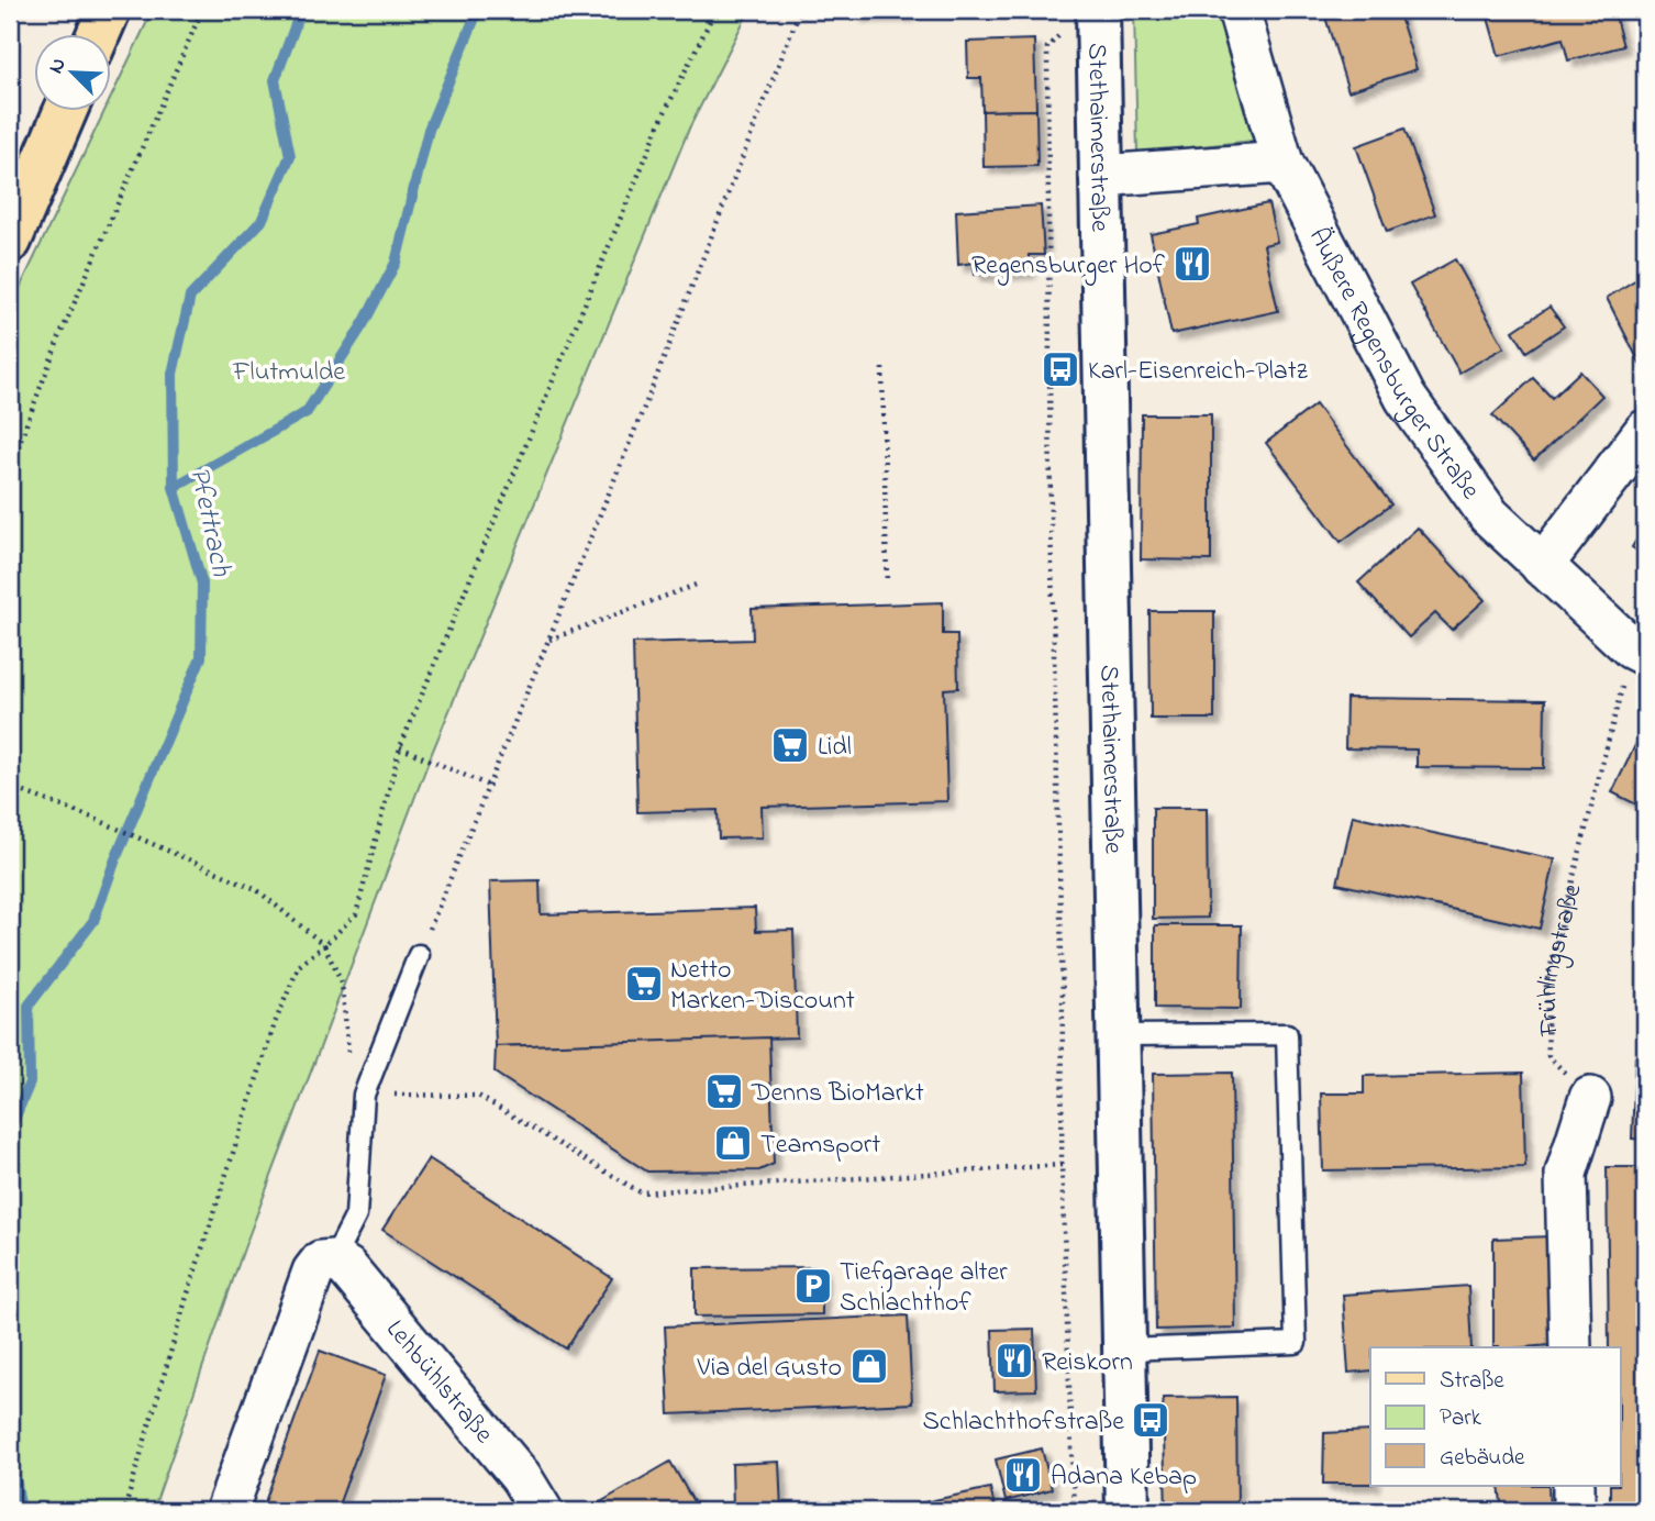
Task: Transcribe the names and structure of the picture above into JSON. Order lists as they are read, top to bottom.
{
  "streets": {
    "main road": ["Stethaimerstraße"],
    "street": ["Äußere Regensburger Straße", "Lehbühlstraße"],
    "path": ["Frühlingstraße"]
  },
  "crossings": [
    ["Äußere Regensburger Straße", "Frühlingstraße"]
  ],
  "water": ["Pfettrach"],
  "parks": ["Flutmulde"],
  "places": {
    "restaurant": ["Regensburger Hof", "Reiskorn", "Adana Kebap"],
    "bus stop": ["Karl-Eisenreich-Platz", "Schlachthofstraße"],
    "supermarket": ["Lidl", "Netto Marken-Discount", "Denns BioMarkt"],
    "shop": ["Teamsport", "Via del Gusto"],
    "parking": ["Tiefgarage alter Schlachthof"]
  },
  "legend": ["Straße", "Park", "Gebäude"],
  "north": "top left"
}
